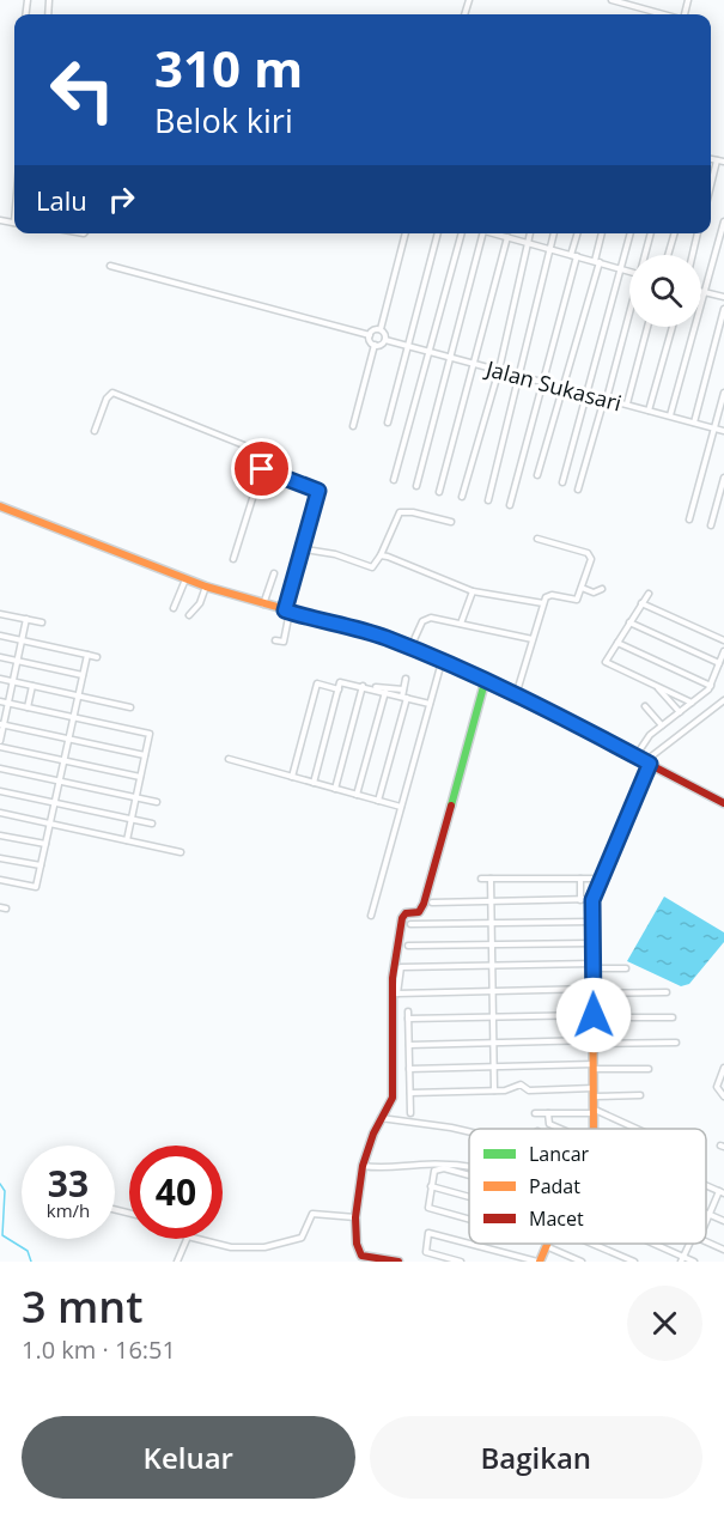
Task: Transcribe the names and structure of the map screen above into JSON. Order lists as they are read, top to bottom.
{
  "streets": {
    "street": ["Jalan Sukasari"]
  },
  "legend": ["Lancar", "Padat", "Macet"],
  "page": {
    "turn": ["310 m", "Belok kiri"],
    "then": "Lalu",
    "speed": "33 km/h",
    "limit": "40",
    "heading": ["3 mnt", "1.0 km · 16:51"],
    "buttons": ["Keluar", "Bagikan"]
  }
}
